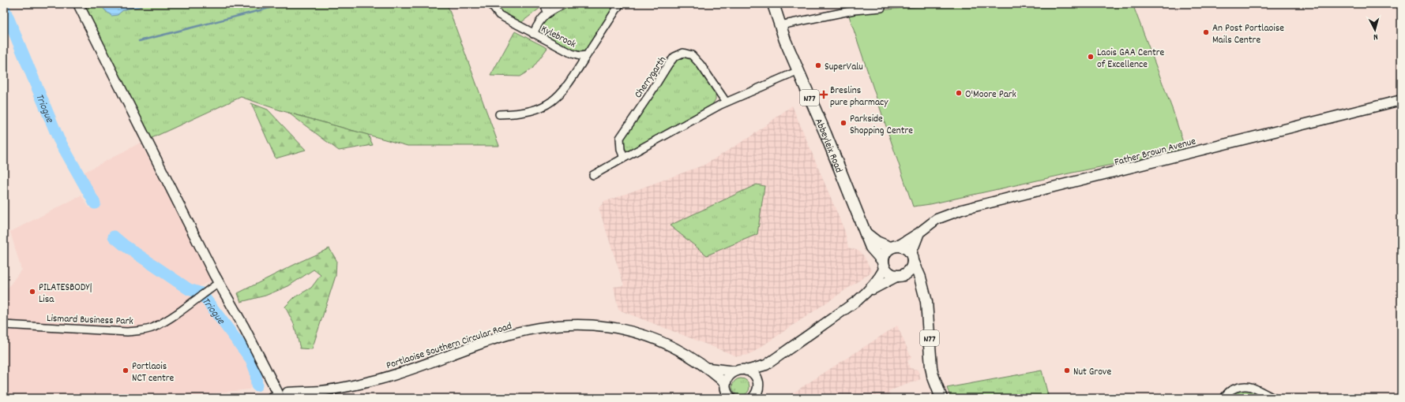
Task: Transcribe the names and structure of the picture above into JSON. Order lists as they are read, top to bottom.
{
  "streets": {
    "main road": [
      "N77",
      "Abbeyleix Road",
      "Father Brown Avenue",
      "Portlaoise Southern Circular Road"
    ],
    "street": ["Kylebrook", "Cherrygarth", "Lismard Business Park"]
  },
  "crossings": [
    ["N77", "Abbeyleix Road"],
    ["N77", "Father Brown Avenue"],
    ["Abbeyleix Road", "Father Brown Avenue"]
  ],
  "water": ["Triogue"],
  "places": {
    "other": [
      "An Post Portlaoise Mails Centre",
      "Laois GAA Centre of Excellence",
      "SuperValu",
      "O'Moore Park",
      "Parkside Shopping Centre",
      "PILATESBODY| Lisa",
      "Portlaois NCT centre",
      "Nut Grove"
    ],
    "health": ["Breslins pure pharmacy"]
  },
  "north": "bottom"
}
